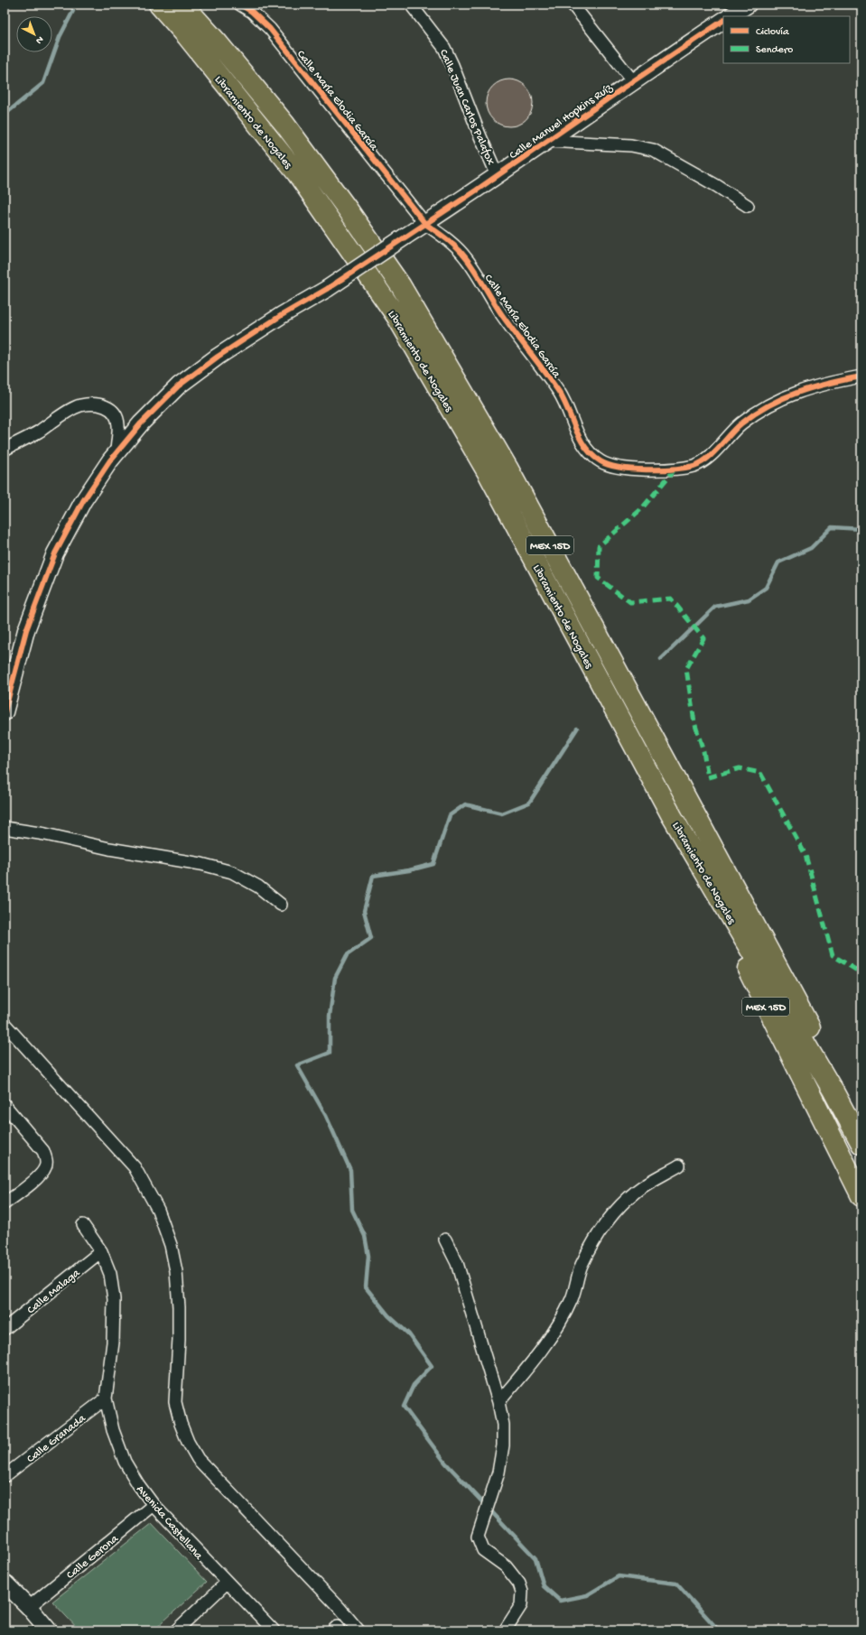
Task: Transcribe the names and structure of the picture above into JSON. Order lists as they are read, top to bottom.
{
  "streets": {
    "highway": ["Libramiento de Nogales", "MEX 15D"],
    "street": [
      "Calle María Elodia García",
      "Calle Juan Carlos Palafox",
      "Calle Manuel Hopkins Ruíz",
      "Calle Malaga",
      "Calle Granada",
      "Avenida Castellana",
      "Calle Gerona"
    ]
  },
  "crossings": [
    ["Calle María Elodia García", "Calle Manuel Hopkins Ruíz"],
    ["Calle Juan Carlos Palafox", "Calle Manuel Hopkins Ruíz"],
    ["Libramiento de Nogales", "MEX 15D"],
    ["Calle Malaga", "Avenida Castellana"],
    ["Calle Granada", "Avenida Castellana"],
    ["Avenida Castellana", "Calle Gerona"]
  ],
  "legend": ["Ciclovía", "Sendero"],
  "north": "bottom right"
}
